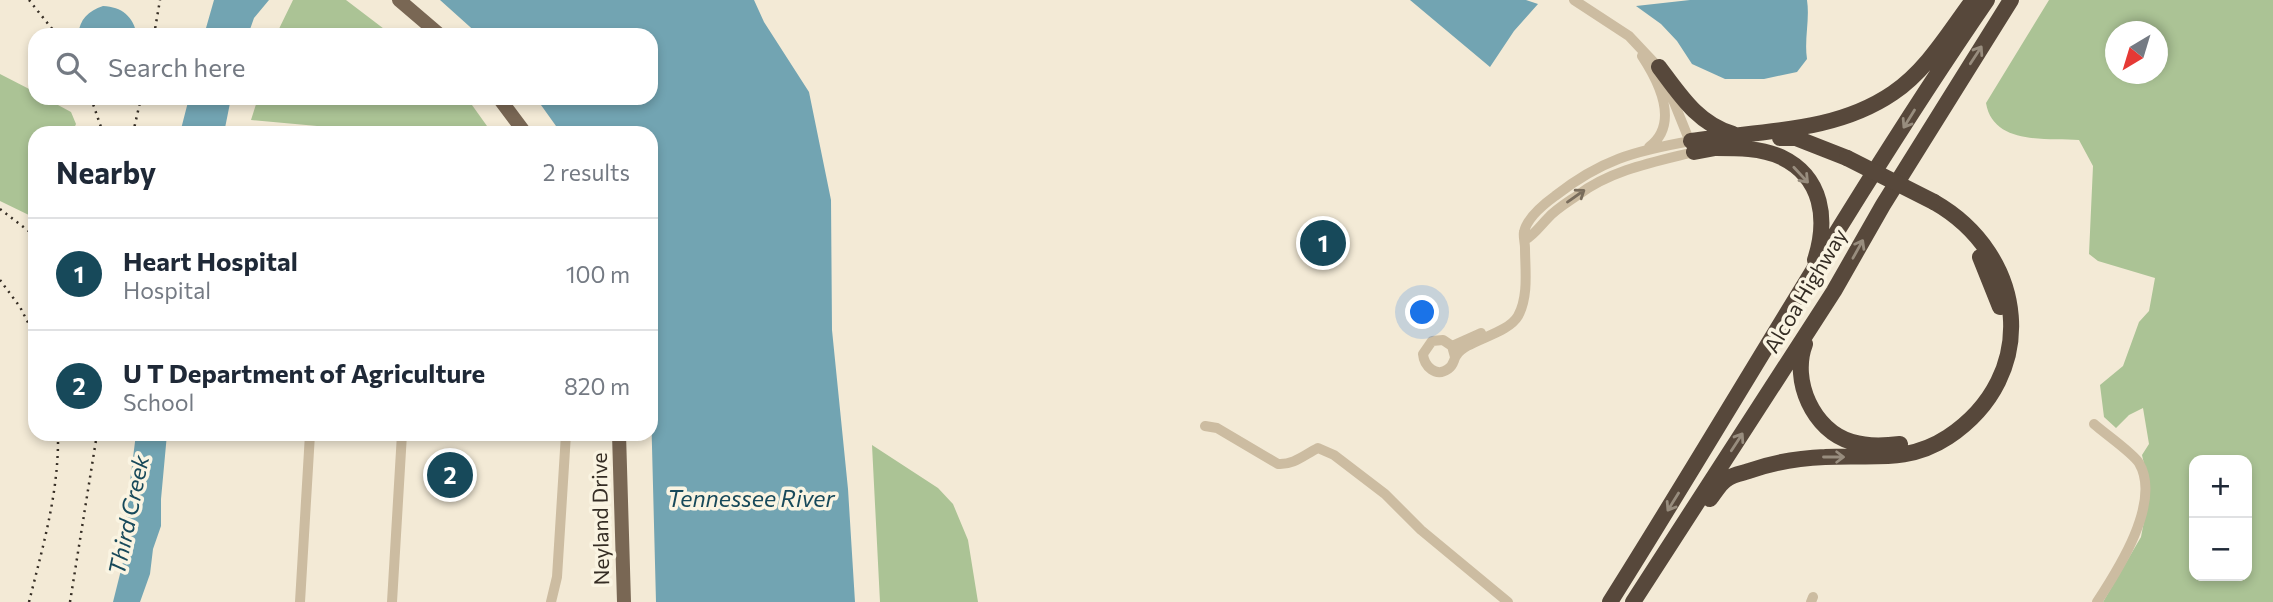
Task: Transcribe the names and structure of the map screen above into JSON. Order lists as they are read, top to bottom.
{
  "streets": {
    "highway": ["Alcoa Highway"],
    "main road": ["Neyland Drive"]
  },
  "water": ["Tennessee River", "Third Creek"],
  "north": "bottom left",
  "page": {
    "search": "Search here",
    "heading": ["Nearby", "2 results"],
    "pins": ["1", "2"],
    "list": [
      {
        "mark": "1",
        "name": "Heart Hospital",
        "note": "Hospital",
        "value": "100 m"
      },
      {
        "mark": "2",
        "name": "U T Department of Agriculture",
        "note": "School",
        "value": "820 m"
      }
    ],
    "map_buttons": ["+", "−"]
  }
}
